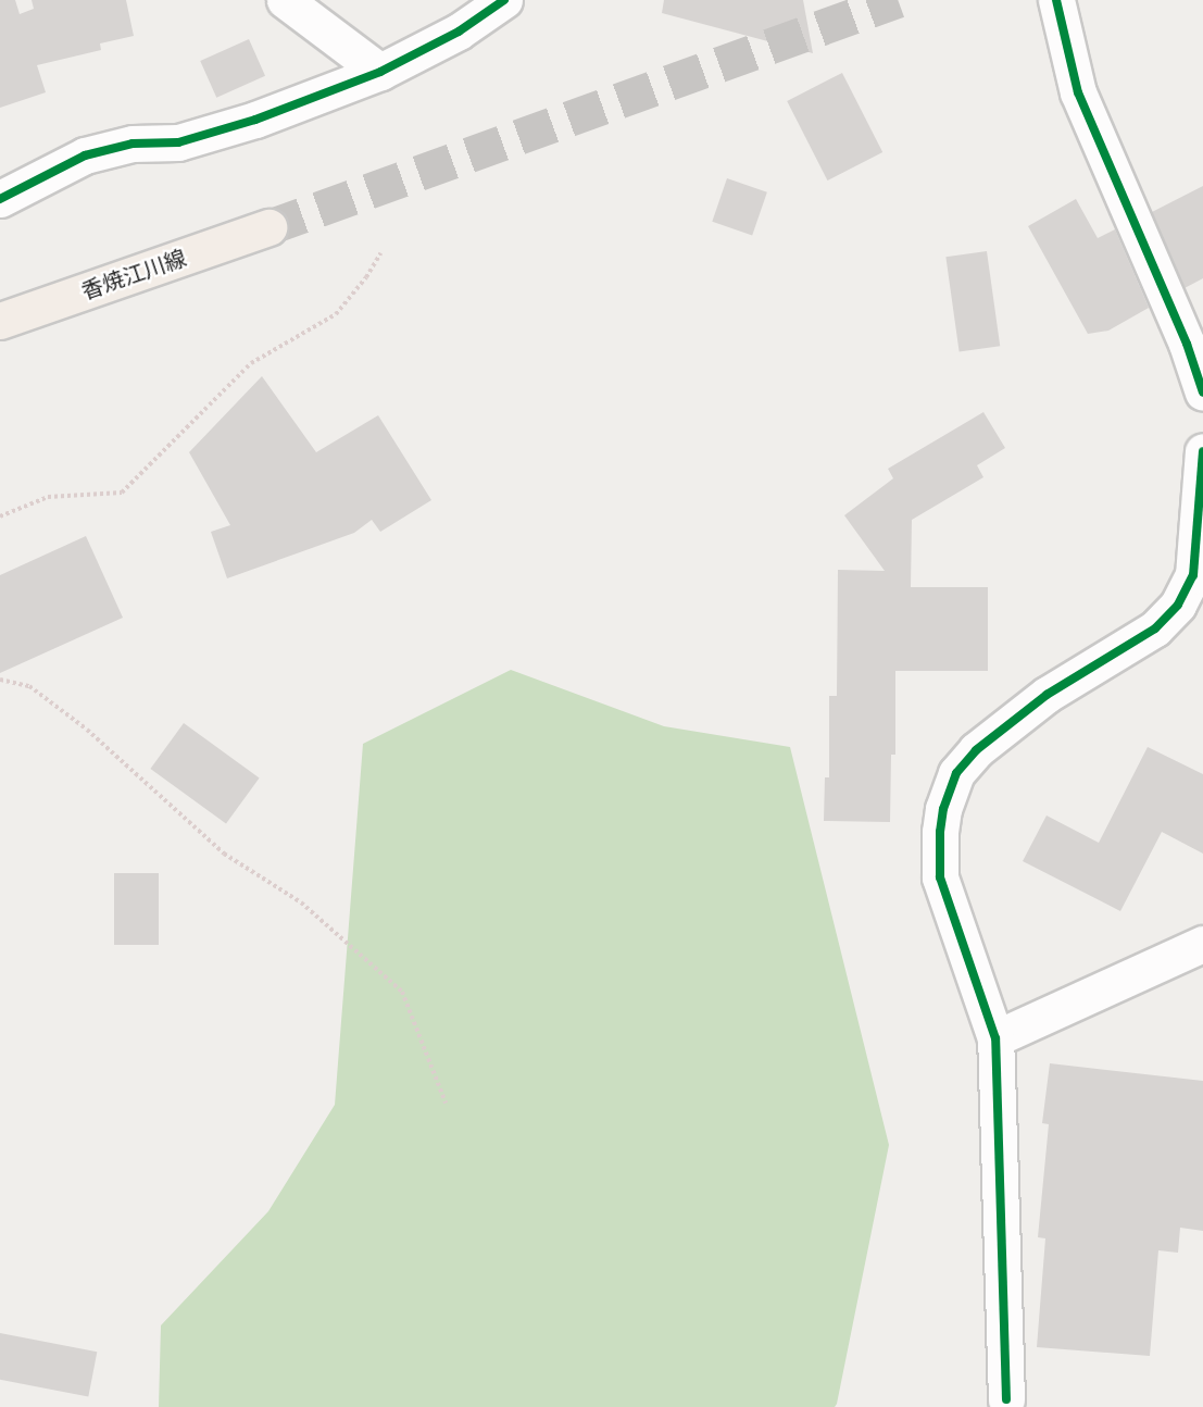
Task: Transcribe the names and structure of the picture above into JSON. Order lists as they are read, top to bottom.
{
  "streets": {
    "main road": ["香焼江川線"]
  }
}
